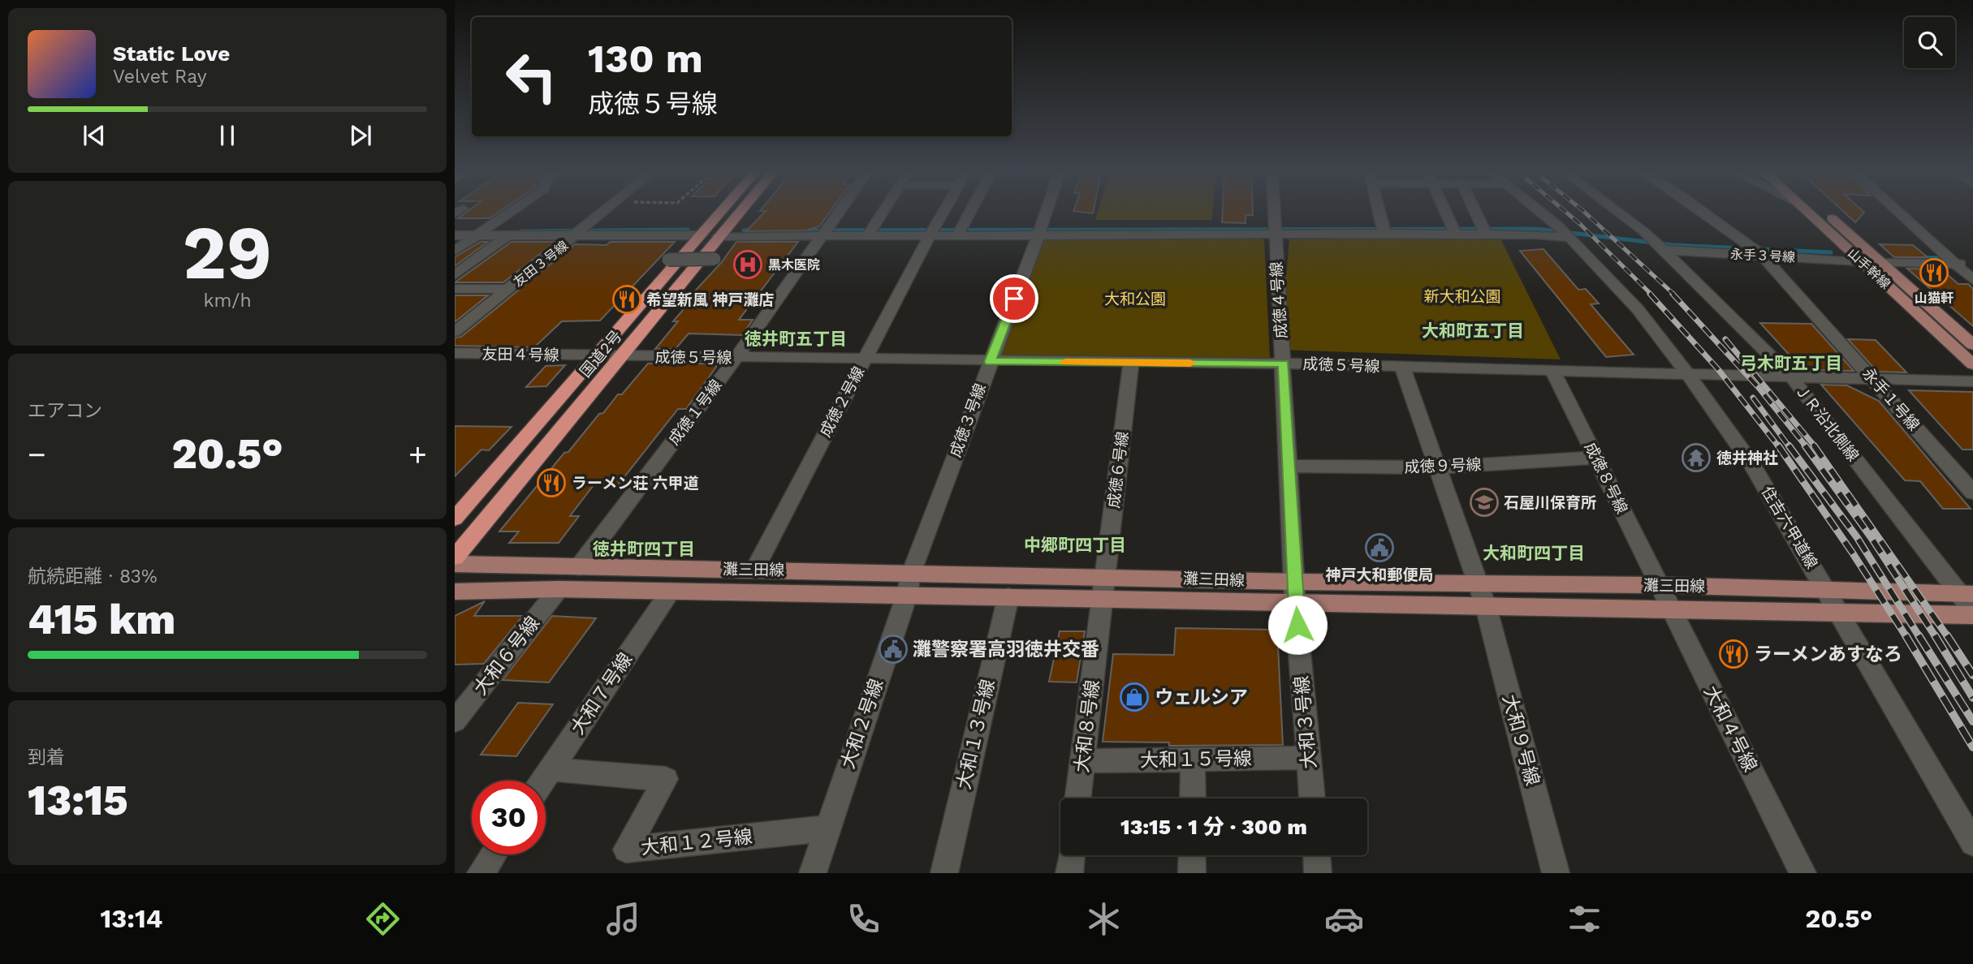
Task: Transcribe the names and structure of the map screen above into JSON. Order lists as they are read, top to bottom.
{
  "streets": {
    "highway": ["国道2号"],
    "main road": ["山手幹線", "灘三田線"],
    "street": [
      "永手３号線",
      "友田３号線",
      "成徳４号線",
      "友田４号線",
      "成徳５号線",
      "永手１号線",
      "成徳２号線",
      "成徳１号線",
      "成徳３号線",
      "ＪＲ沿北側線",
      "成徳９号線",
      "成徳６号線",
      "成徳８号線",
      "住吉六甲道線",
      "大和６号線",
      "大和７号線",
      "大和３号線",
      "大和２号線",
      "大和８号線",
      "大和４号線",
      "大和１３号線",
      "大和９号線",
      "大和１５号線",
      "大和１２号線"
    ]
  },
  "crossings": [
    ["永手３号線", "山手幹線"],
    ["永手３号線", "永手１号線"],
    ["永手３号線", "ＪＲ沿北側線"],
    ["成徳４号線", "成徳５号線"],
    ["成徳４号線", "成徳９号線"],
    ["成徳４号線", "灘三田線"],
    ["成徳４号線", "大和３号線"],
    ["国道2号", "友田４号線"],
    ["国道2号", "成徳５号線"],
    ["友田４号線", "成徳５号線"],
    ["成徳５号線", "永手１号線"],
    ["成徳５号線", "成徳２号線"],
    ["成徳５号線", "成徳１号線"],
    ["成徳５号線", "成徳３号線"],
    ["成徳５号線", "ＪＲ沿北側線"],
    ["成徳５号線", "成徳６号線"],
    ["成徳５号線", "成徳８号線"],
    ["成徳５号線", "住吉六甲道線"],
    ["成徳５号線", "大和９号線"],
    ["成徳２号線", "灘三田線"],
    ["成徳１号線", "灘三田線"],
    ["成徳３号線", "灘三田線"],
    ["成徳３号線", "大和２号線"],
    ["ＪＲ沿北側線", "灘三田線"],
    ["成徳９号線", "成徳８号線"],
    ["成徳９号線", "大和９号線"],
    ["成徳６号線", "灘三田線"],
    ["成徳６号線", "大和８号線"],
    ["成徳８号線", "灘三田線"],
    ["成徳８号線", "大和４号線"],
    ["住吉六甲道線", "灘三田線"],
    ["灘三田線", "大和６号線"],
    ["灘三田線", "大和７号線"],
    ["灘三田線", "大和３号線"],
    ["灘三田線", "大和２号線"],
    ["灘三田線", "大和８号線"],
    ["灘三田線", "大和４号線"],
    ["灘三田線", "大和１３号線"],
    ["灘三田線", "大和９号線"],
    ["大和７号線", "大和１２号線"],
    ["大和３号線", "大和１５号線"],
    ["大和２号線", "大和１２号線"],
    ["大和８号線", "大和１５号線"]
  ],
  "districts": [
    "大和町五丁目",
    "徳井町五丁目",
    "弓木町五丁目",
    "中郷町四丁目",
    "徳井町四丁目",
    "大和町四丁目"
  ],
  "parks": ["新大和公園", "大和公園"],
  "places": {
    "hospital": ["黒木医院"],
    "restaurant": [
      "山猫軒",
      "希望新風 神戸灘店",
      "ラーメン荘 六甲道",
      "ラーメンあすなろ"
    ],
    "temple": ["徳井神社"],
    "school or university": ["石屋川保育所"],
    "public building": ["神戸大和郵便局", "灘警察署高羽徳井交番"],
    "shop": ["ウェルシア"]
  },
  "page": {
    "turn": ["130 m", "成徳５号線"],
    "song": ["Static Love", "Velvet Ray"],
    "tile": [
      ["29", "km/h"],
      "エアコン",
      ["航続距離 · 83%", "415 km"],
      ["到着", "13:15"]
    ],
    "heat": ["−", "20.5°", "+"],
    "limit": "30",
    "trip": "13:15 · 1 分 · 300 m",
    "tabs": ["13:14", "20.5°"]
  }
}
